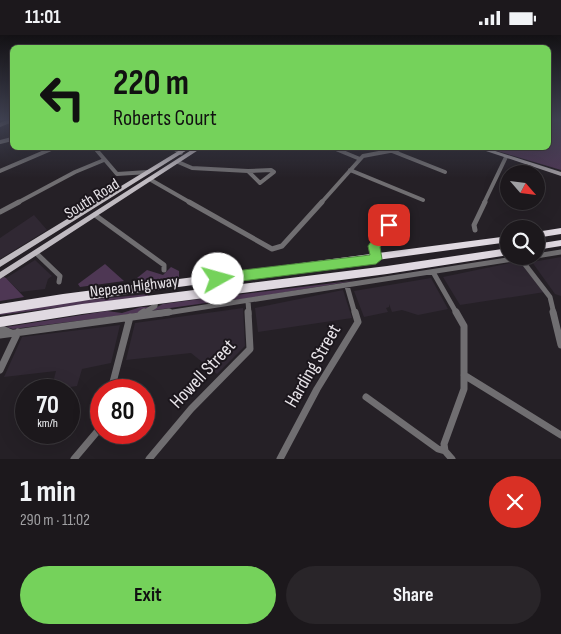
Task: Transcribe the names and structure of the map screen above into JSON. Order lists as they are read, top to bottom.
{
  "streets": {
    "highway": ["Nepean Highway"],
    "main road": ["South Road"],
    "street": ["Harding Street", "Howell Street"]
  },
  "north": "bottom right",
  "page": {
    "status": "11:01",
    "turn": ["220 m", "Roberts Court"],
    "speed": "70 km/h",
    "limit": "80",
    "heading": ["1 min", "290 m · 11:02"],
    "buttons": ["Exit", "Share"]
  }
}
